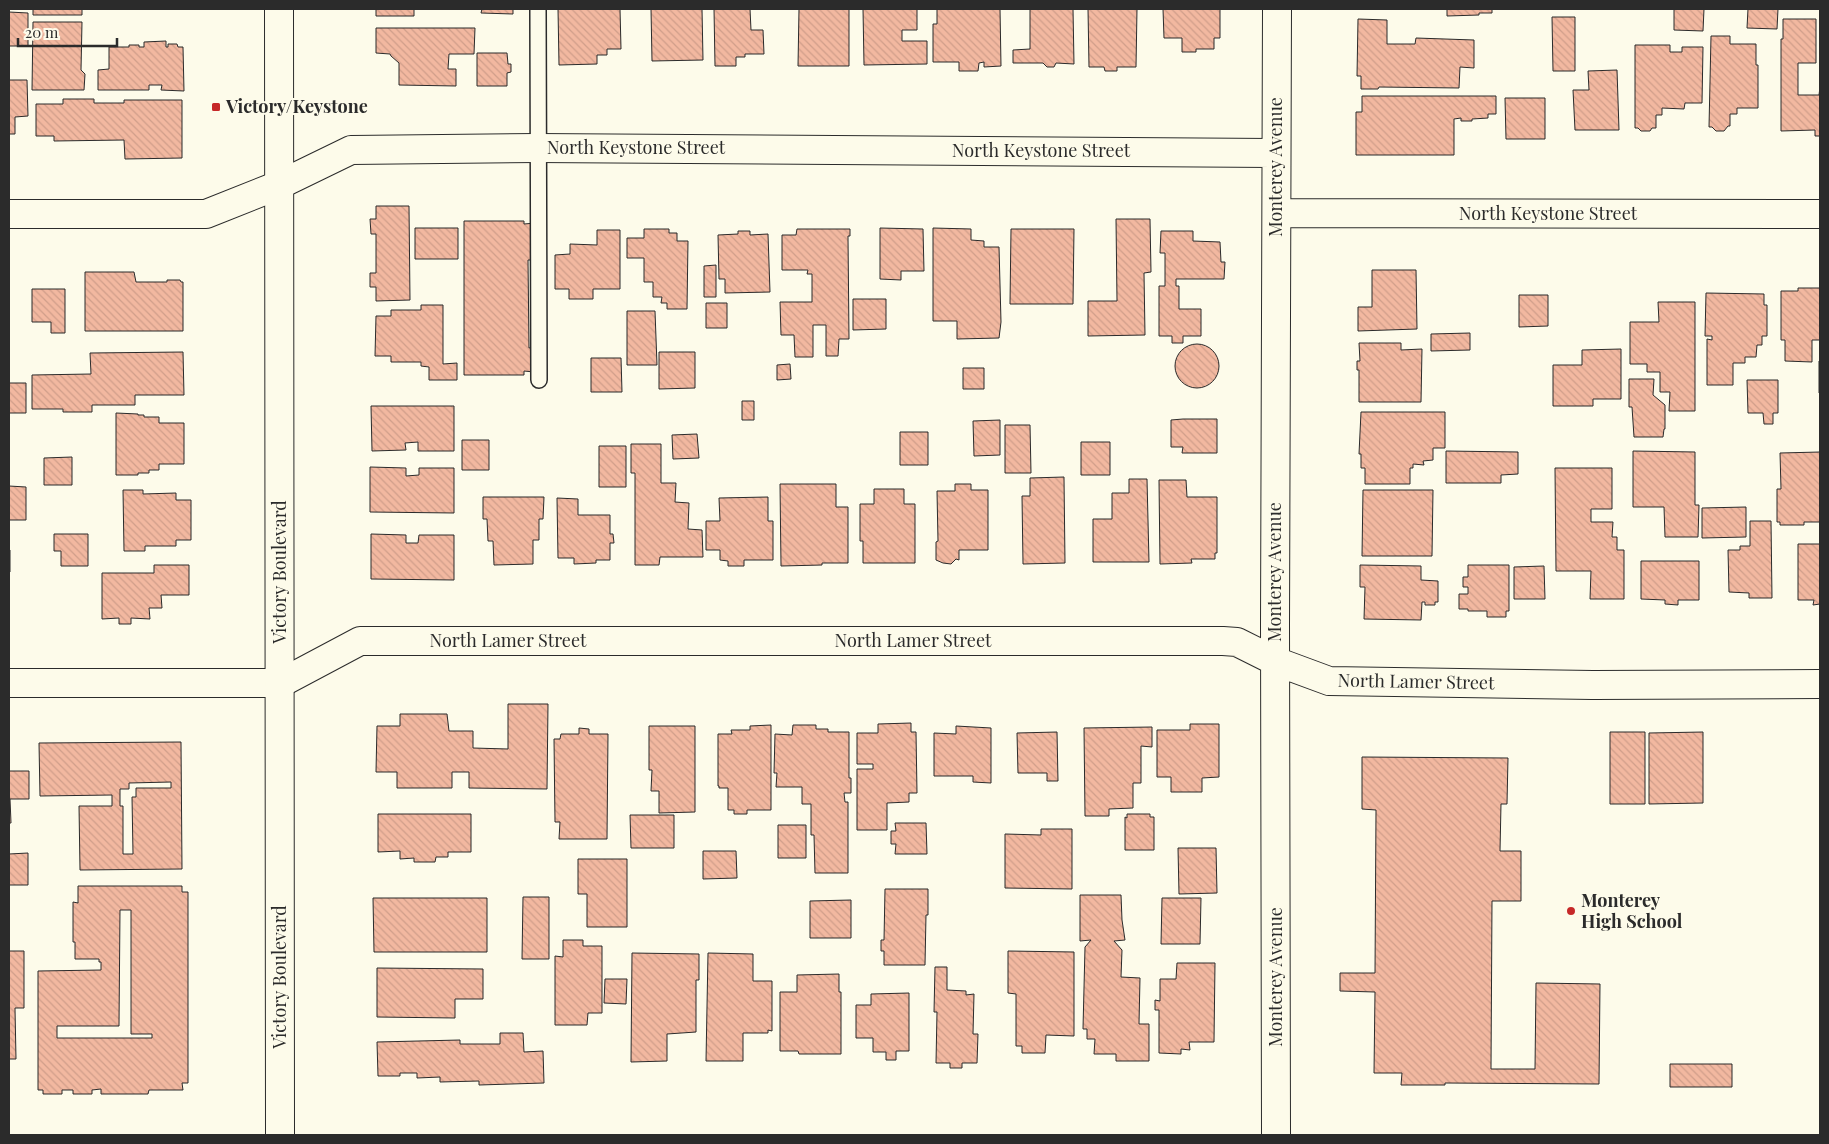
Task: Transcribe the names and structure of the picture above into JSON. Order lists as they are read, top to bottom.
{
  "streets": {
    "street": [
      "North Keystone Street",
      "Monterey Avenue",
      "Victory Boulevard",
      "North Lamer Street"
    ]
  },
  "crossings": [
    ["North Keystone Street", "Monterey Avenue"],
    ["North Keystone Street", "Victory Boulevard"],
    ["Monterey Avenue", "North Lamer Street"],
    ["Victory Boulevard", "North Lamer Street"]
  ],
  "places": {
    "transit": ["Victory/Keystone"],
    "other": ["Monterey High School"]
  },
  "scale_bar": "20 m"
}
